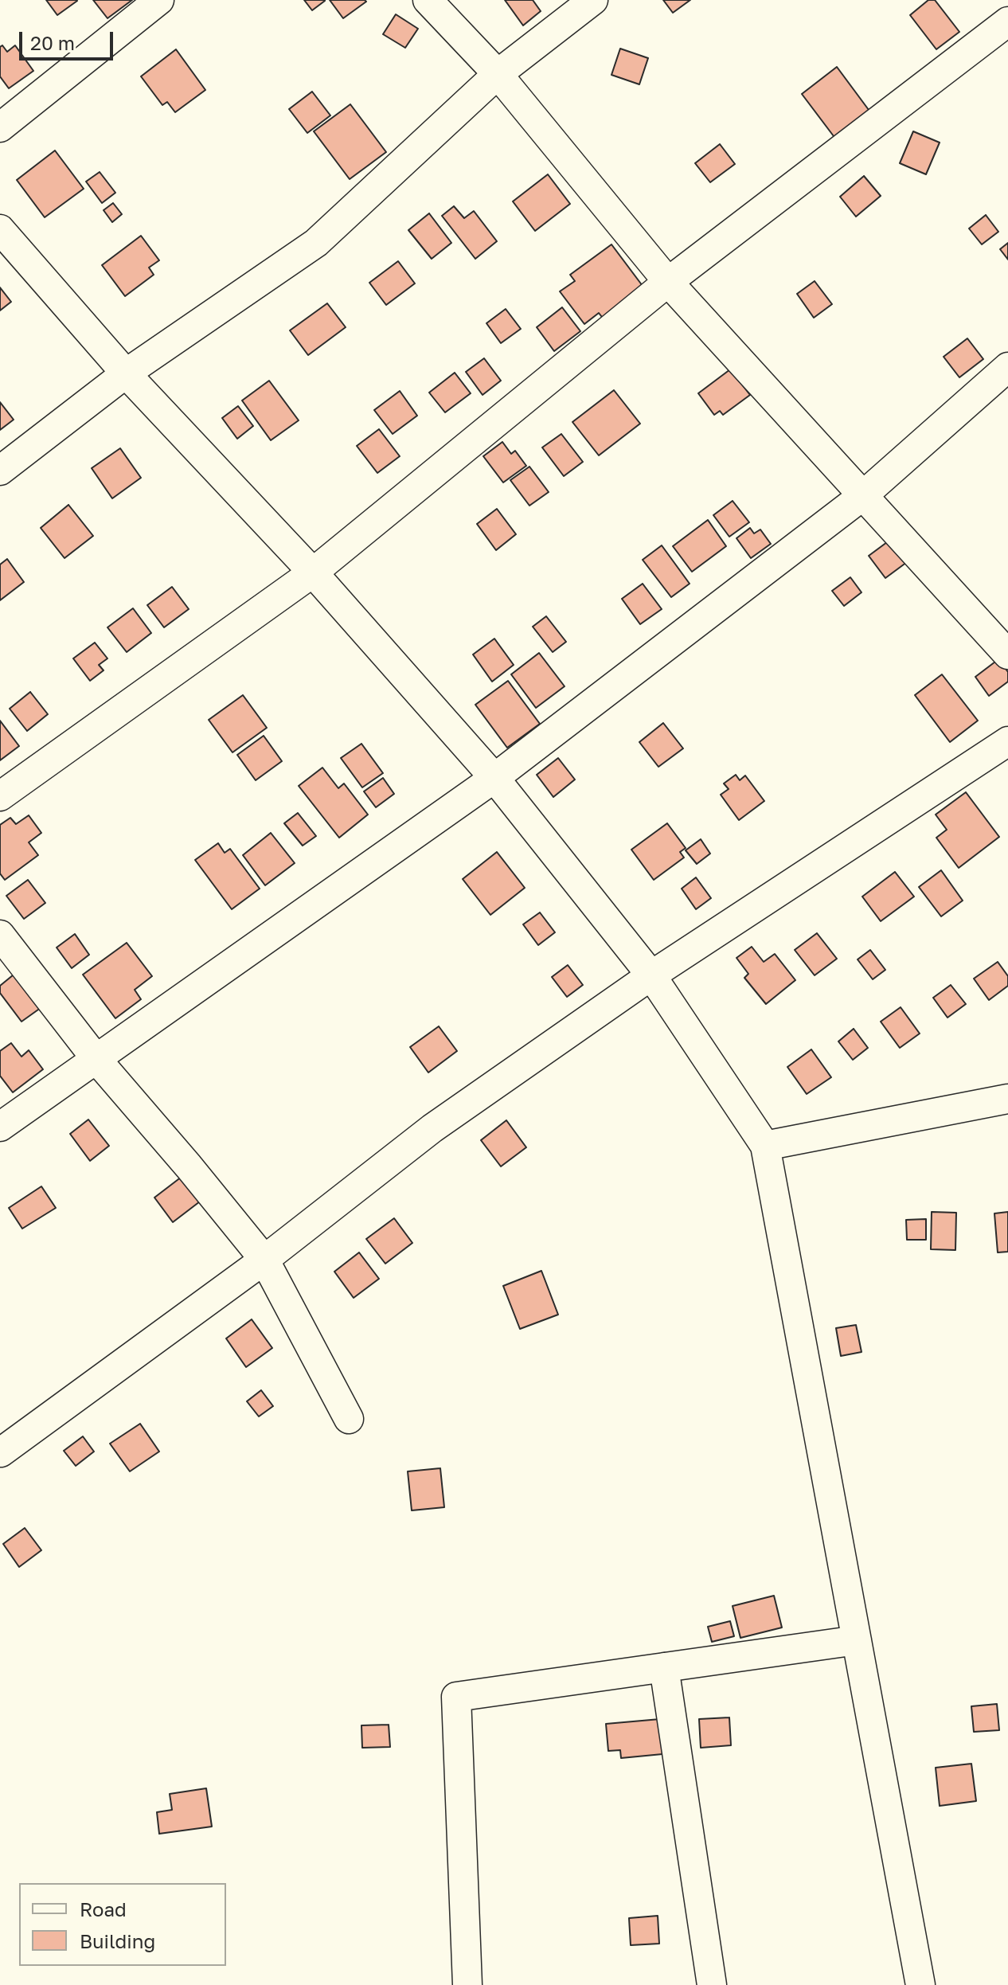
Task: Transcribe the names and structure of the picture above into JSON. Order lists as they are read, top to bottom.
{
  "legend": ["Road", "Building"],
  "scale_bar": "20 m"
}
